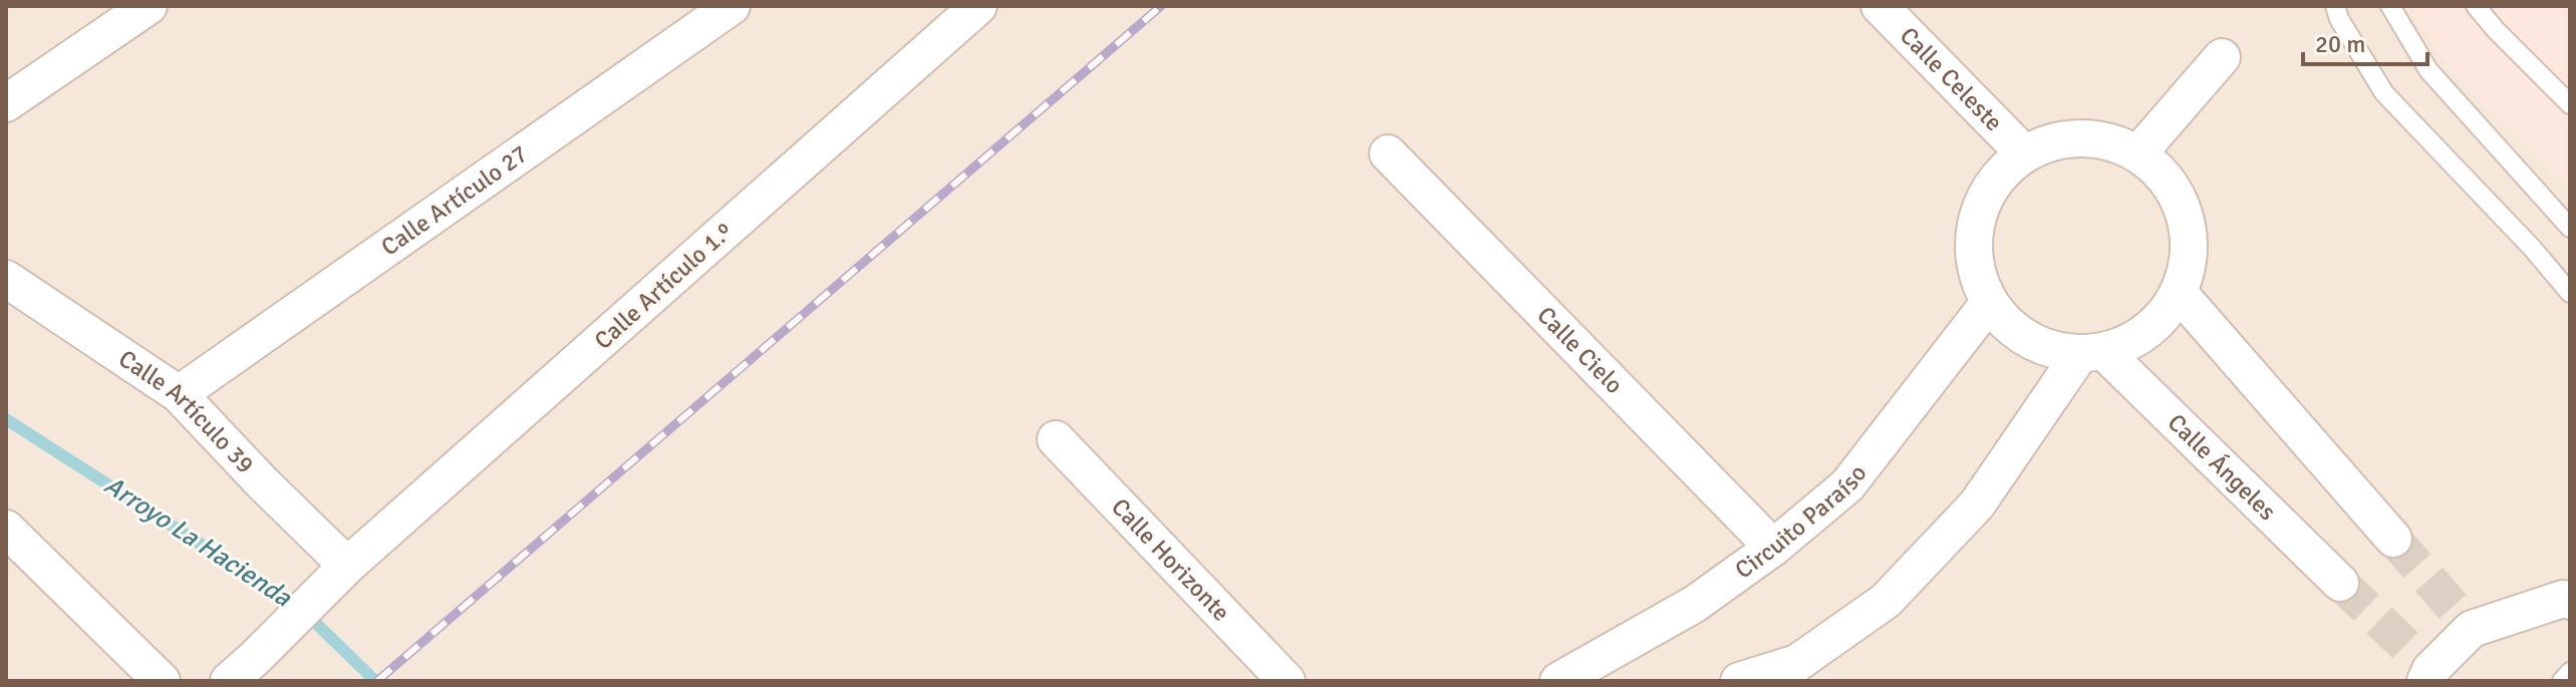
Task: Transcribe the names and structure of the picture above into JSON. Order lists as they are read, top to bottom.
{
  "streets": {
    "street": [
      "Calle Celeste",
      "Calle Artículo 27",
      "Calle Artículo 1.º",
      "Calle Cielo",
      "Calle Artículo 39",
      "Calle Ángeles",
      "Circuito Paraíso",
      "Calle Horizonte"
    ]
  },
  "crossings": [
    ["Calle Celeste", "Calle Ángeles"],
    ["Calle Celeste", "Circuito Paraíso"],
    ["Calle Artículo 27", "Calle Artículo 39"],
    ["Calle Artículo 1.º", "Calle Artículo 39"],
    ["Calle Cielo", "Circuito Paraíso"],
    ["Calle Ángeles", "Circuito Paraíso"]
  ],
  "water": ["Arroyo La Hacienda"],
  "scale_bar": "20 m"
}
